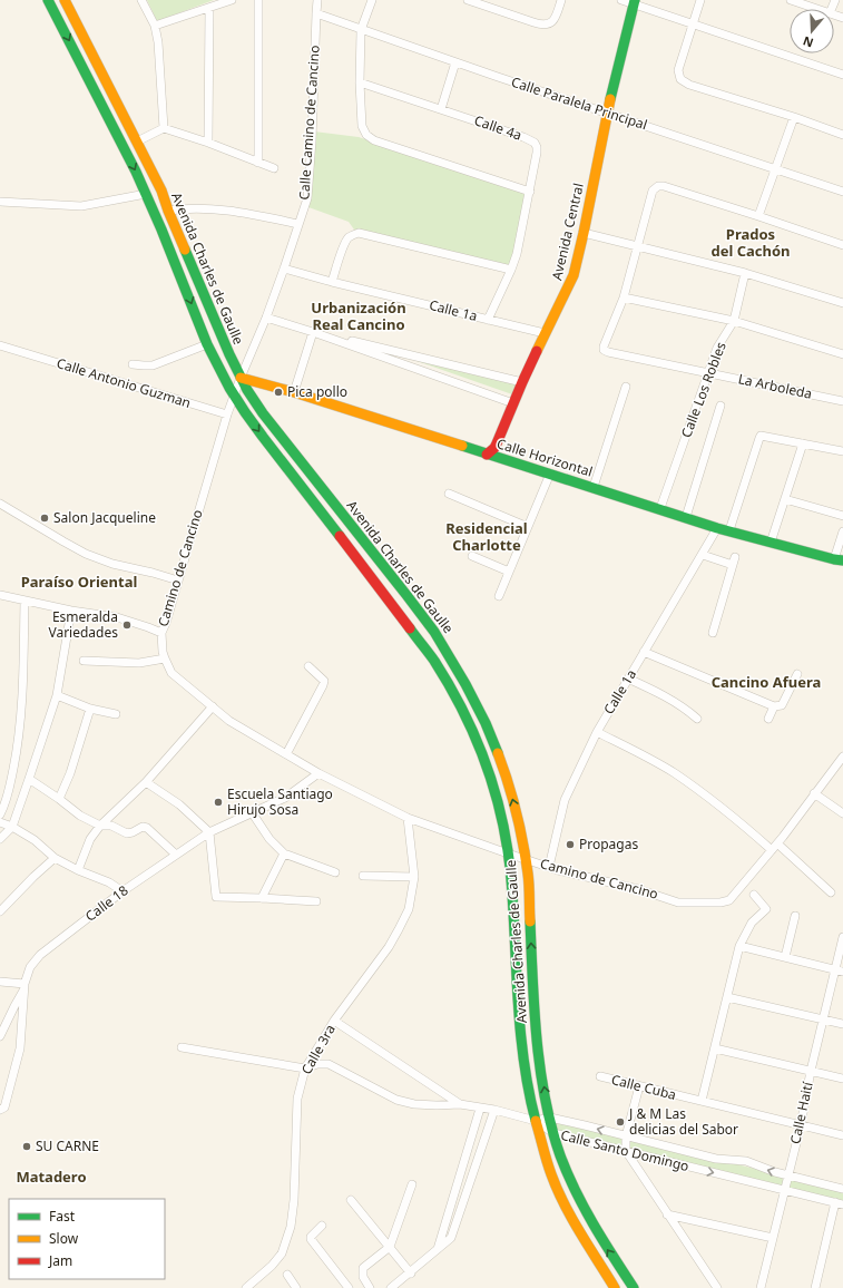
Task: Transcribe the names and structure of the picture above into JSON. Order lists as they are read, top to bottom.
{
  "streets": {
    "main road": ["Avenida Central", "Avenida Charles de Gaulle", "Calle Horizontal"],
    "street": [
      "Calle Paralela Principal",
      "Calle Camino de Cancino",
      "Calle 4a",
      "Calle 1a",
      "Calle Antonio Guzman",
      "La Arboleda",
      "Calle Los Robles",
      "Camino de Cancino",
      "Calle 18",
      "Calle 3ra",
      "Calle Cuba",
      "Calle Haití",
      "Calle Santo Domingo"
    ]
  },
  "crossings": [
    ["Calle Paralela Principal", "Calle Camino de Cancino"],
    ["Calle Paralela Principal", "Avenida Central"],
    ["Calle Camino de Cancino", "Avenida Charles de Gaulle"],
    ["Calle Camino de Cancino", "Calle 1a"],
    ["Calle Camino de Cancino", "Calle Horizontal"],
    ["Calle 4a", "Calle 1a"],
    ["Avenida Central", "Calle 1a"],
    ["Avenida Central", "Calle Horizontal"],
    ["Avenida Charles de Gaulle", "Calle Horizontal"],
    ["Avenida Charles de Gaulle", "Camino de Cancino"],
    ["Avenida Charles de Gaulle", "Calle Santo Domingo"],
    ["Calle 1a", "Calle Horizontal"],
    ["Calle 1a", "Camino de Cancino"],
    ["Calle Antonio Guzman", "Camino de Cancino"],
    ["La Arboleda", "Calle Los Robles"],
    ["Calle Los Robles", "Calle Horizontal"],
    ["Camino de Cancino", "Calle 18"],
    ["Camino de Cancino", "Calle 3ra"],
    ["Calle Cuba", "Calle Haití"],
    ["Calle Haití", "Calle Santo Domingo"]
  ],
  "districts": [
    "Prados del Cachón",
    "Urbanización Real Cancino",
    "Residencial Charlotte",
    "Paraíso Oriental",
    "Cancino Afuera",
    "Matadero"
  ],
  "places": [
    "Pica pollo",
    "Salon Jacqueline",
    "Esmeralda Variedades",
    "Escuela Santiago Hirujo Sosa",
    "Propagas",
    "J & M Las delicias del Sabor",
    "SU CARNE"
  ],
  "legend": ["Fast", "Slow", "Jam"],
  "north": "bottom"
}
